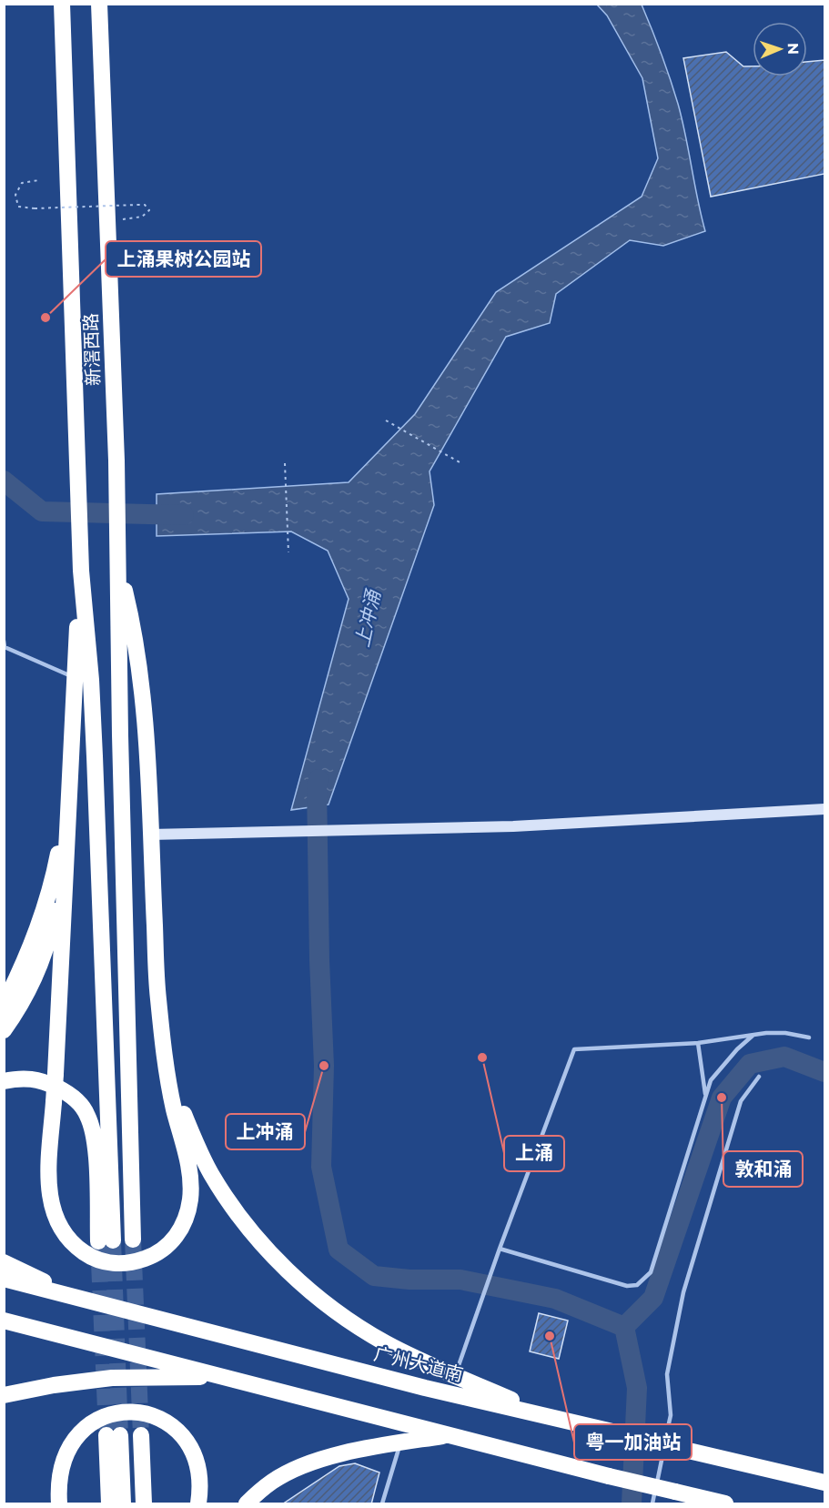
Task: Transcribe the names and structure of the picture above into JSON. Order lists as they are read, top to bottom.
{
  "streets": {
    "highway": ["新滘西路", "广州大道南"]
  },
  "water": ["上冲涌"],
  "places": [
    "上涌果树公园站",
    "上涌",
    "上冲涌",
    "敦和涌",
    "粤一加油站"
  ],
  "north": "right"
}
